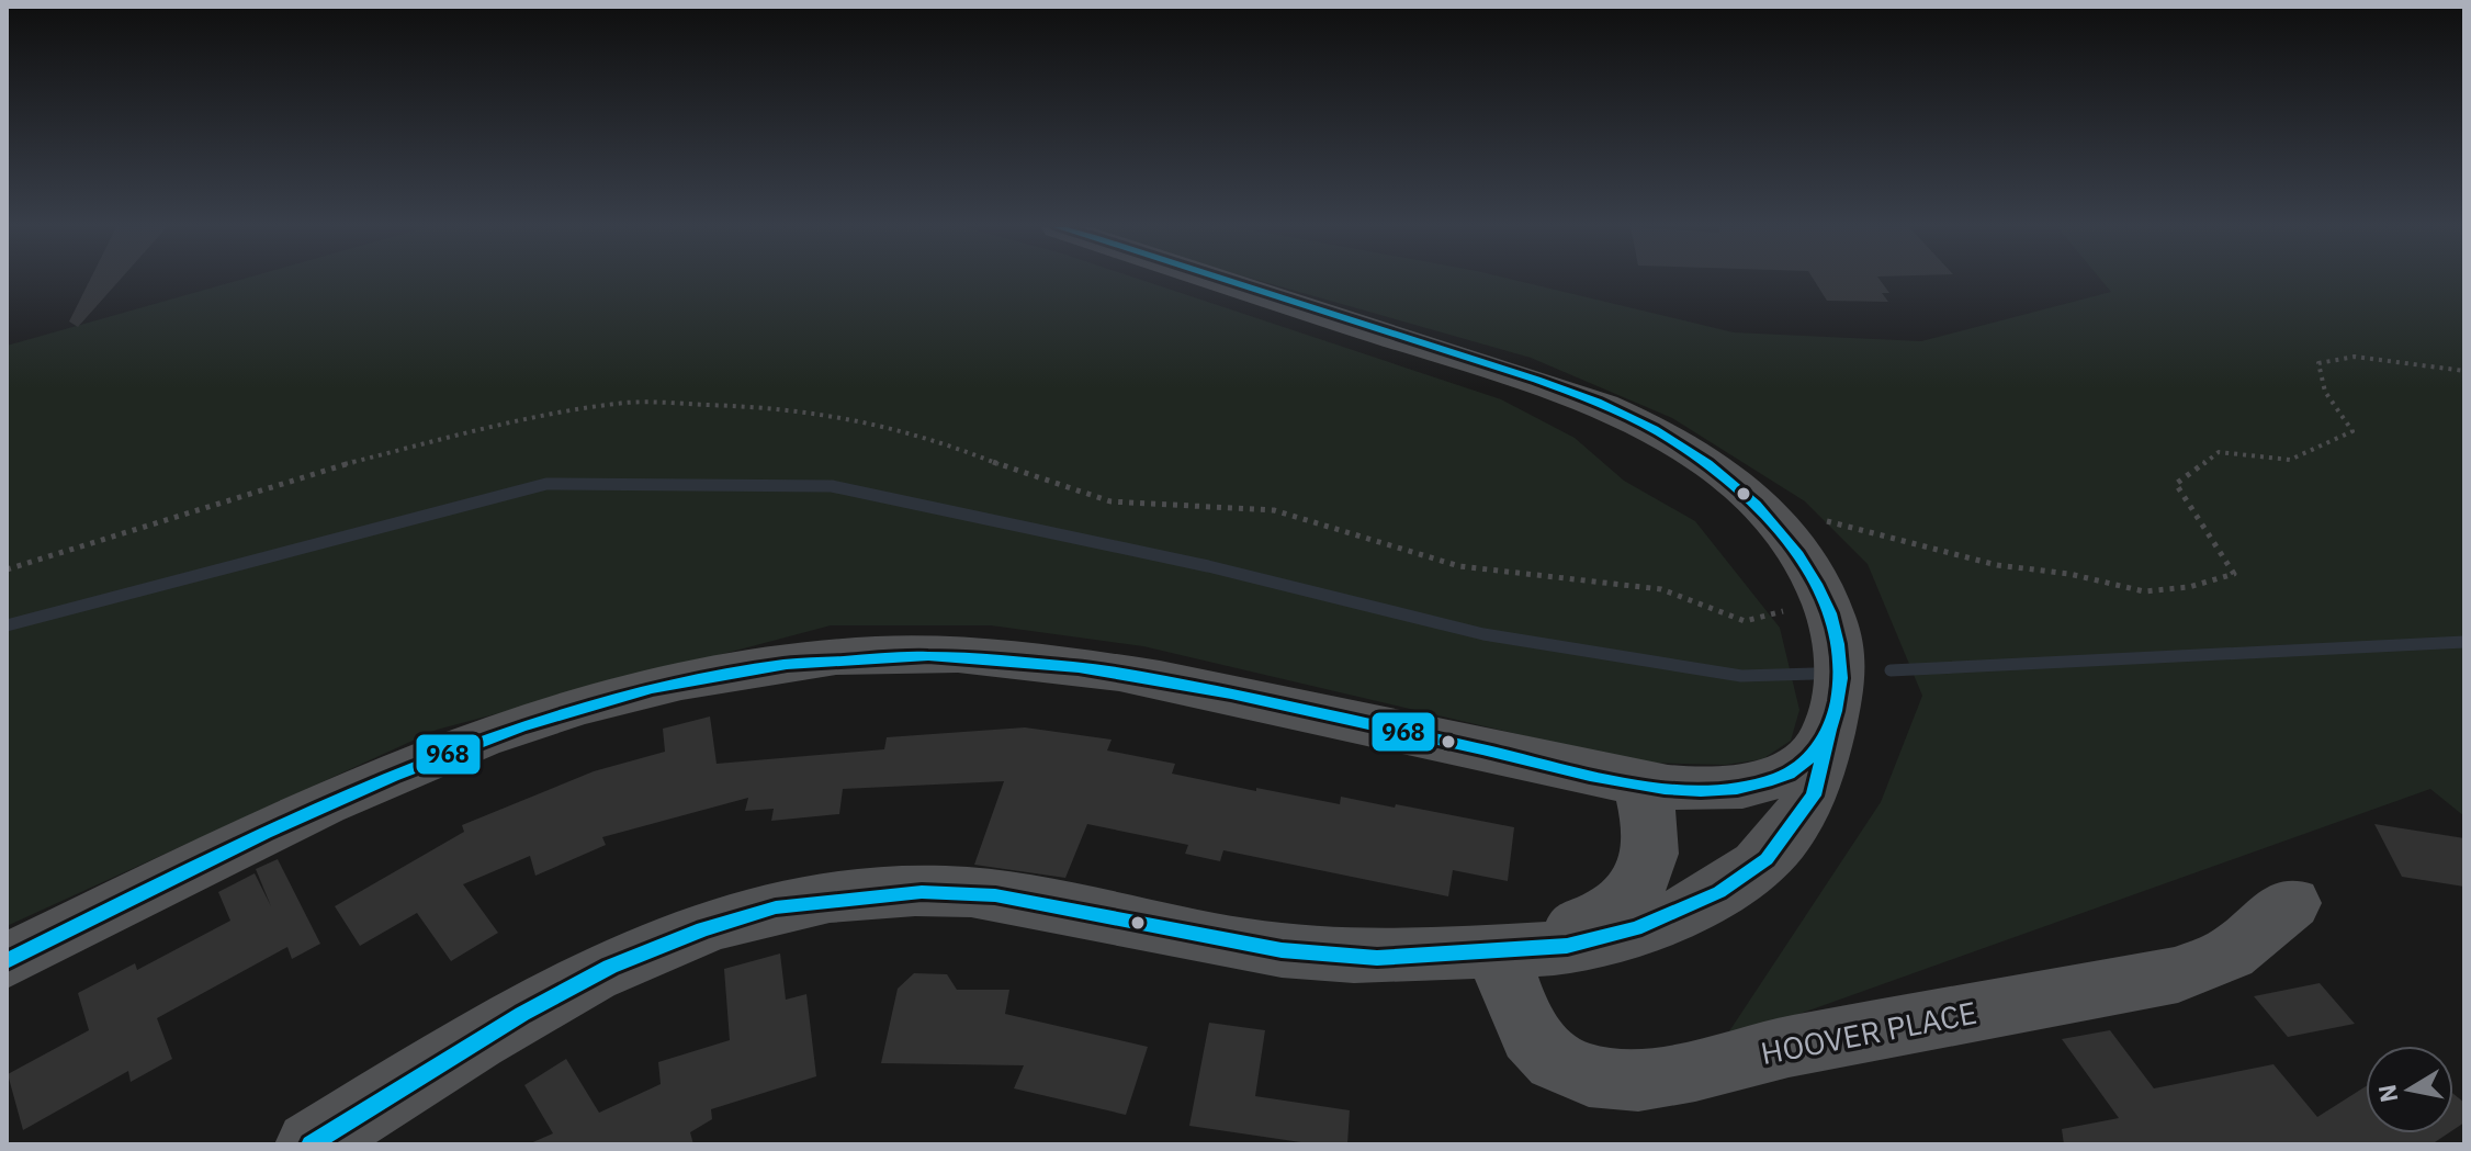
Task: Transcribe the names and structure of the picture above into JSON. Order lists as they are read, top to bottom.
{
  "streets": {
    "street": ["HOOVER PLACE"]
  },
  "lines": ["transit line 968"],
  "north": "left"
}
